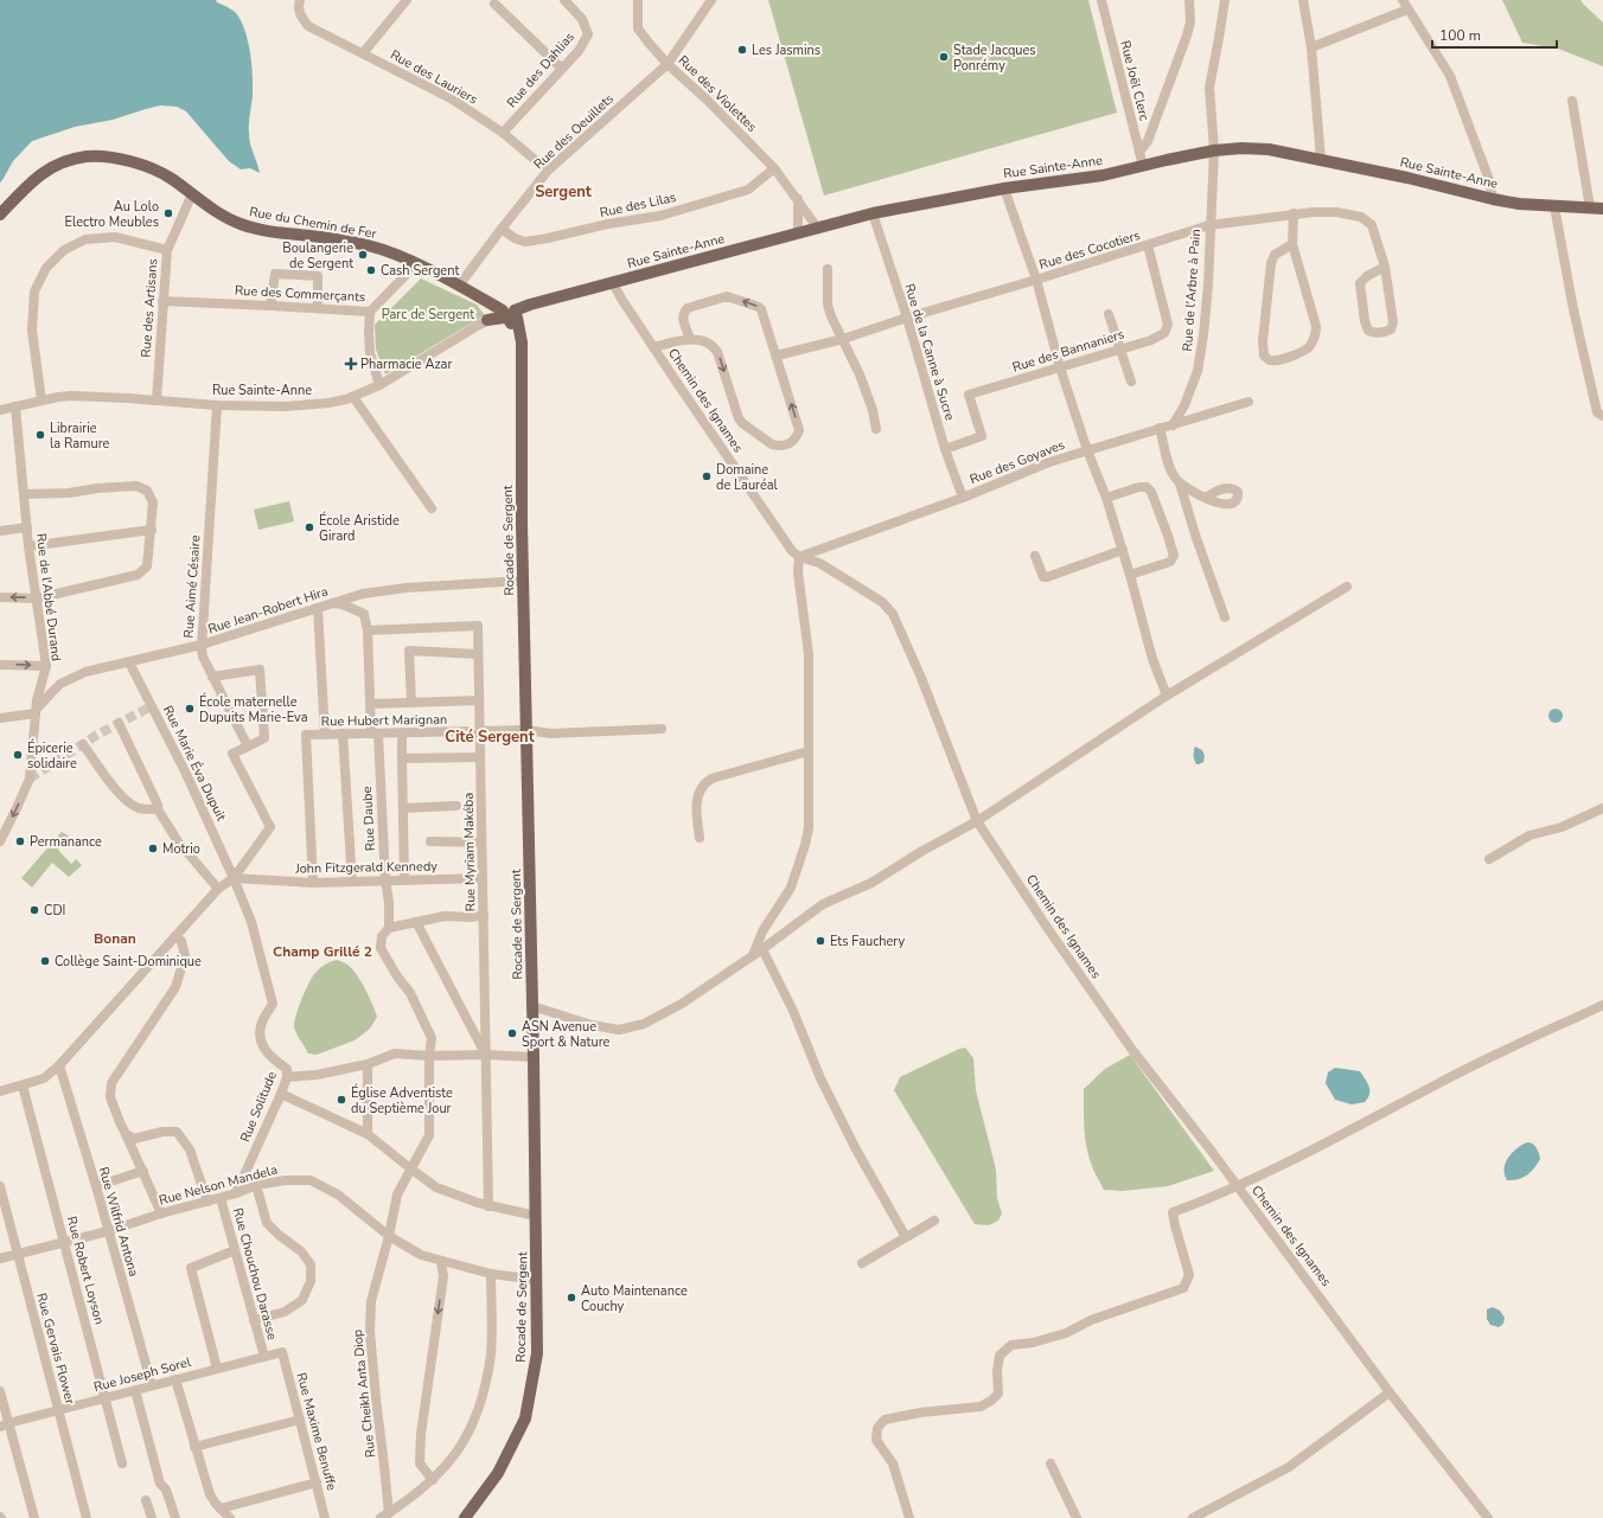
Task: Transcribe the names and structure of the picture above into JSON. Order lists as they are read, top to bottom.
{
  "streets": {
    "main road": ["Rue Sainte-Anne", "Rue du Chemin de Fer", "Rocade de Sergent"],
    "street": [
      "Rue des Dahlias",
      "Rue des Lauriers",
      "Rue Joël Clerc",
      "Rue des Violettes",
      "Rue des Oeuillets",
      "Rue des Lilas",
      "Rue des Cocotiers",
      "Rue de l'Arbre à Pain",
      "Rue des Commerçants",
      "Rue des Artisans",
      "Rue des Bannaniers",
      "Rue de la Canne à Sucre",
      "Chemin des Ignames",
      "Rue des Goyaves",
      "Rue Aimé Césaire",
      "Rue de l'Abbé Durand",
      "Rue Jean-Robert Hira",
      "Rue Hubert Marignan",
      "Rue Marie Éva Dupuit",
      "Rue Daube",
      "Rue Myriam Makéba",
      "John Fitzgerald Kennedy",
      "Rue Solitude",
      "Rue Nelson Mandela",
      "Rue Wilfrid Antona",
      "Rue Robert Loyson",
      "Rue Chouchou Darasse",
      "Rue Gervais Flower",
      "Rue Joseph Sorel",
      "Rue Cheikh Anta Diop",
      "Rue Maxime Benuffe"
    ]
  },
  "crossings": [
    ["Rue des Dahlias", "Rue des Lauriers"],
    ["Rue des Lauriers", "Rue des Oeuillets"],
    ["Rue Joël Clerc", "Rue Sainte-Anne"],
    ["Rue des Violettes", "Rue des Oeuillets"],
    ["Rue des Violettes", "Rue Sainte-Anne"],
    ["Rue des Violettes", "Rue des Lilas"],
    ["Rue des Oeuillets", "Rue des Lilas"],
    ["Rue des Oeuillets", "Rue du Chemin de Fer"],
    ["Rue Sainte-Anne", "Rue du Chemin de Fer"],
    ["Rue Sainte-Anne", "Rue de l'Arbre à Pain"],
    ["Rue Sainte-Anne", "Rue des Artisans"],
    ["Rue Sainte-Anne", "Rue de la Canne à Sucre"],
    ["Rue Sainte-Anne", "Chemin des Ignames"],
    ["Rue Sainte-Anne", "Rocade de Sergent"],
    ["Rue Sainte-Anne", "Rue Aimé Césaire"],
    ["Rue Sainte-Anne", "Rue de l'Abbé Durand"],
    ["Rue du Chemin de Fer", "Rue des Commerçants"],
    ["Rue du Chemin de Fer", "Rue des Artisans"],
    ["Rue du Chemin de Fer", "Rocade de Sergent"],
    ["Rue des Cocotiers", "Rue de l'Arbre à Pain"],
    ["Rue des Cocotiers", "Rue des Bannaniers"],
    ["Rue des Cocotiers", "Rue de la Canne à Sucre"],
    ["Rue de l'Arbre à Pain", "Rue des Goyaves"],
    ["Rue des Commerçants", "Rue des Artisans"],
    ["Rue des Bannaniers", "Rue de la Canne à Sucre"],
    ["Rue de la Canne à Sucre", "Rue des Goyaves"],
    ["Chemin des Ignames", "Rue des Goyaves"],
    ["Rocade de Sergent", "Rue Jean-Robert Hira"],
    ["Rocade de Sergent", "Rue Hubert Marignan"],
    ["Rocade de Sergent", "Rue Nelson Mandela"],
    ["Rue Aimé Césaire", "Rue Jean-Robert Hira"],
    ["Rue de l'Abbé Durand", "Rue Jean-Robert Hira"],
    ["Rue Jean-Robert Hira", "Rue Marie Éva Dupuit"],
    ["Rue Hubert Marignan", "Rue Daube"],
    ["Rue Hubert Marignan", "Rue Myriam Makéba"],
    ["Rue Hubert Marignan", "John Fitzgerald Kennedy"],
    ["Rue Marie Éva Dupuit", "John Fitzgerald Kennedy"],
    ["Rue Marie Éva Dupuit", "Rue Solitude"],
    ["Rue Daube", "Rue Myriam Makéba"],
    ["Rue Daube", "John Fitzgerald Kennedy"],
    ["Rue Daube", "Rue Cheikh Anta Diop"],
    ["Rue Myriam Makéba", "John Fitzgerald Kennedy"],
    ["John Fitzgerald Kennedy", "Rue Solitude"],
    ["Rue Solitude", "Rue Nelson Mandela"],
    ["Rue Nelson Mandela", "Rue Wilfrid Antona"],
    ["Rue Nelson Mandela", "Rue Robert Loyson"],
    ["Rue Nelson Mandela", "Rue Chouchou Darasse"],
    ["Rue Nelson Mandela", "Rue Gervais Flower"],
    ["Rue Nelson Mandela", "Rue Cheikh Anta Diop"],
    ["Rue Wilfrid Antona", "Rue Joseph Sorel"],
    ["Rue Robert Loyson", "Rue Joseph Sorel"],
    ["Rue Chouchou Darasse", "Rue Joseph Sorel"],
    ["Rue Gervais Flower", "Rue Joseph Sorel"],
    ["Rue Joseph Sorel", "Rue Maxime Benuffe"]
  ],
  "districts": [
    "Sergent",
    "Cité Sergent",
    "Bonan",
    "Champ Grillé 2"
  ],
  "parks": ["Parc de Sergent"],
  "places": {
    "other": [
      "Les Jasmins",
      "Stade Jacques Ponrémy",
      "Au Lolo Electro Meubles",
      "Boulangerie de Sergent",
      "Cash Sergent",
      "Librairie la Ramure",
      "Domaine de Lauréal",
      "École Aristide Girard",
      "École maternelle Dupuits Marie-Eva",
      "Épicerie solidaire",
      "Permanance",
      "Motrio",
      "CDI",
      "Ets Fauchery",
      "Collège Saint-Dominique",
      "ASN Avenue Sport & Nature",
      "Église Adventiste du Septième Jour",
      "Auto Maintenance Couchy"
    ],
    "health": ["Pharmacie Azar"]
  },
  "scale_bar": "100 m"
}
